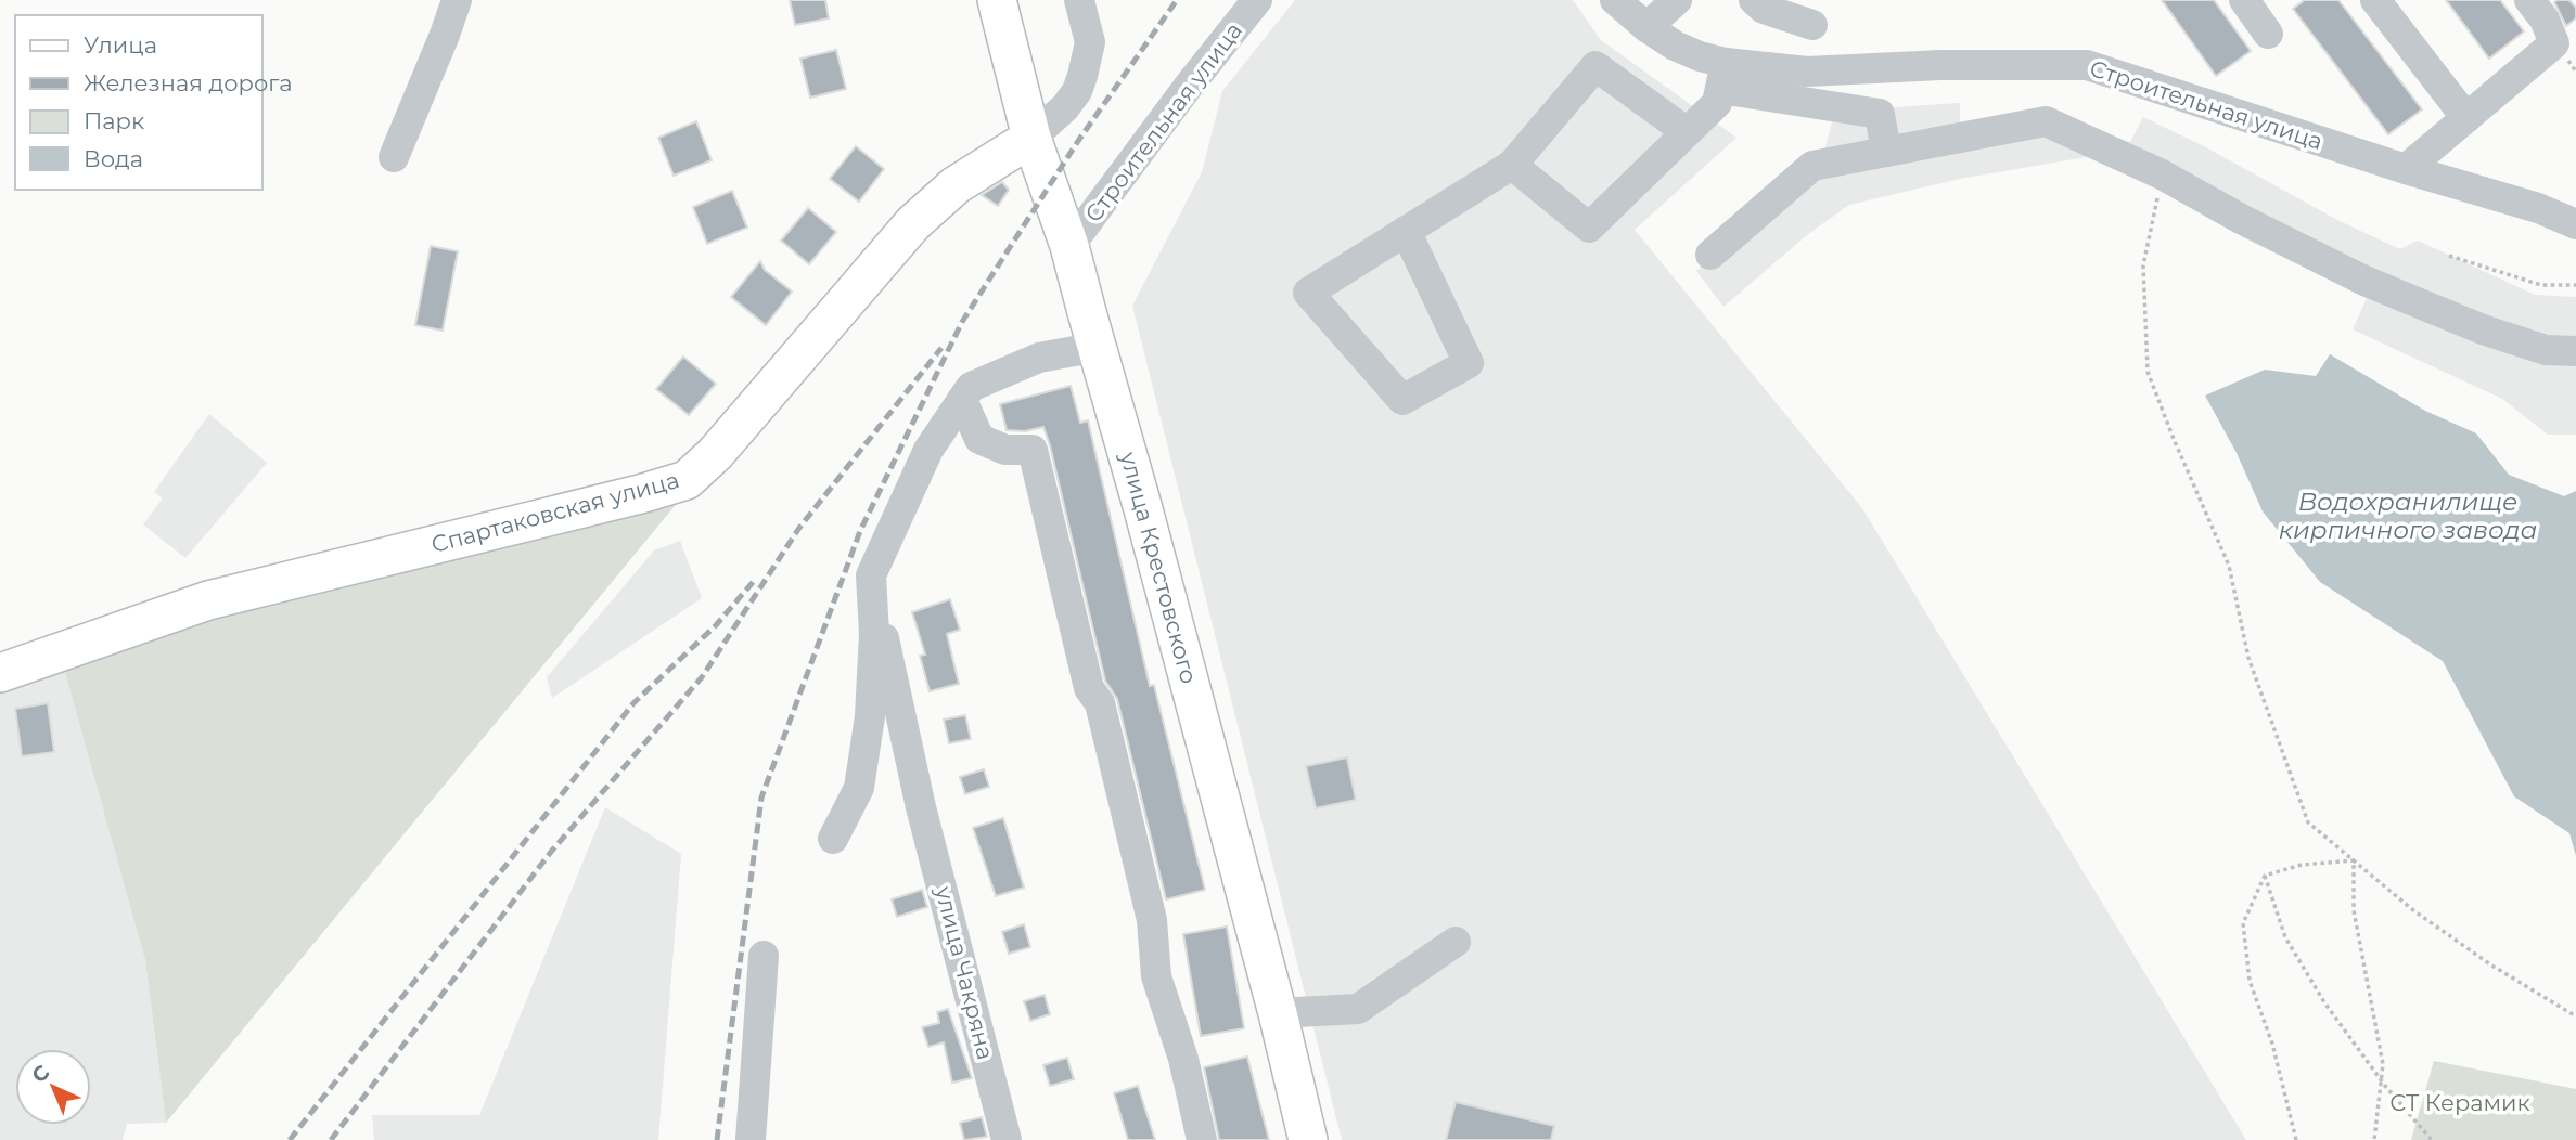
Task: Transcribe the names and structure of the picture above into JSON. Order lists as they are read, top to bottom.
{
  "streets": {
    "main road": ["Спартаковская улица", "улица Крестовского"],
    "street": ["Строительная улица", "улица Чакряна"]
  },
  "crossings": [
    ["Строительная улица", "улица Крестовского"],
    ["Спартаковская улица", "улица Крестовского"]
  ],
  "water": ["Водохранилище кирпичного завода"],
  "parks": ["СТ Керамик"],
  "legend": [
    "Улица",
    "Железная дорога",
    "Парк",
    "Вода"
  ],
  "north": "top left"
}
